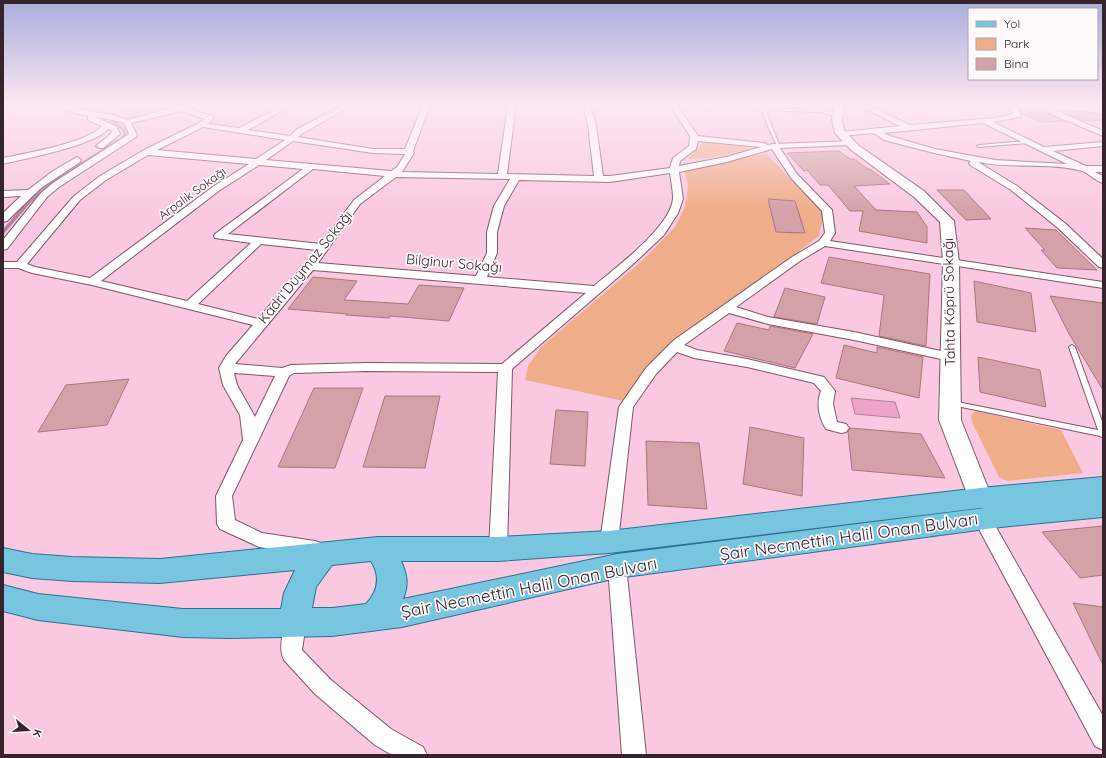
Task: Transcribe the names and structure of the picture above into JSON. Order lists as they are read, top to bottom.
{
  "streets": {
    "main road": ["Şair Necmettin Halil Onan Bulvarı"],
    "street": [
      "Arpalık Sokağı",
      "Bilginur Sokağı",
      "Kadri Duymaz Sokağı",
      "Tahta Köprü Sokağı"
    ]
  },
  "crossings": [
    ["Bilginur Sokağı", "Kadri Duymaz Sokağı"],
    ["Tahta Köprü Sokağı", "Şair Necmettin Halil Onan Bulvarı"]
  ],
  "legend": ["Yol", "Park", "Bina"],
  "north": "right"
}
